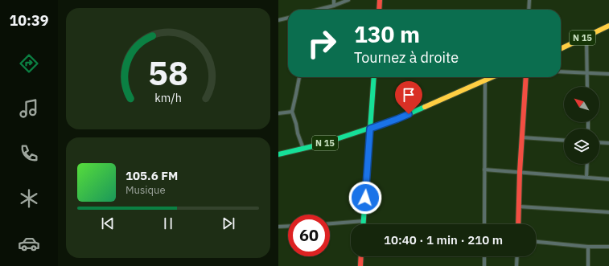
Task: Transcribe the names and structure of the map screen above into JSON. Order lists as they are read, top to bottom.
{
  "streets": {
    "main road": ["N 15"]
  },
  "north": "top left",
  "page": {
    "tabs": "10:39",
    "turn": ["130 m", "Tournez à droite"],
    "song": ["105.6 FM", "Musique"],
    "limit": "60",
    "trip": "10:40 · 1 min · 210 m",
    "gauge": ["58", "km/h"]
  }
}
